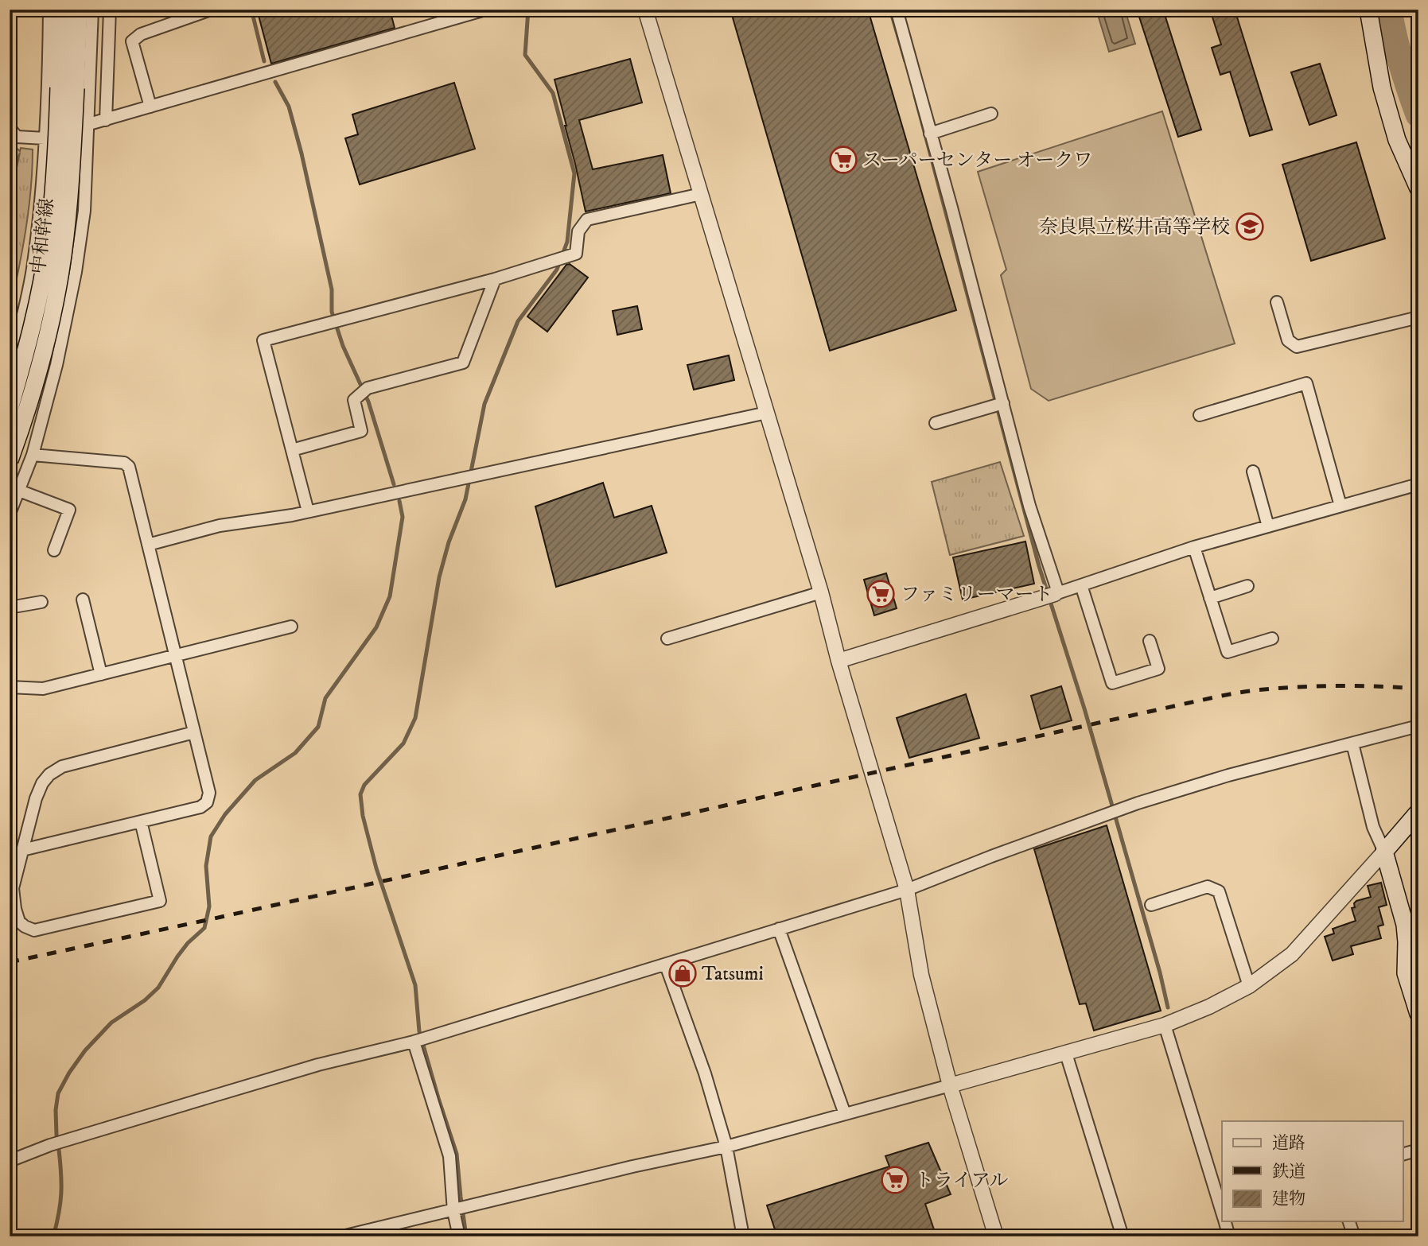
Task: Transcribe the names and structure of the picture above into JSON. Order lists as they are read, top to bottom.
{
  "streets": {
    "main road": ["中和幹線"]
  },
  "places": {
    "supermarket": ["スーパーセンター オークワ", "ファミリーマート", "トライアル"],
    "school or university": ["奈良県立桜井高等学校"],
    "shop": ["Tatsumi"]
  },
  "legend": ["道路", "鉄道", "建物"]
}
